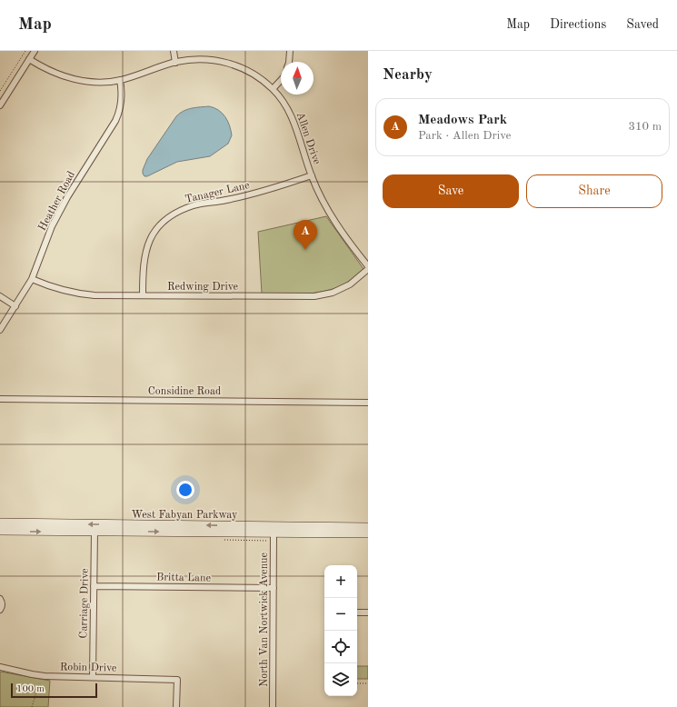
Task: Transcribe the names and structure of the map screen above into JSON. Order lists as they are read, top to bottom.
{
  "streets": {
    "main road": ["West Fabyan Parkway"],
    "street": [
      "Allen Drive",
      "Tanager Lane",
      "Heather Road",
      "Redwing Drive",
      "Considine Road",
      "Britta Lane",
      "Carriage Drive",
      "North Van Nortwick Avenue",
      "Robin Drive"
    ]
  },
  "crossings": [
    ["Allen Drive", "Tanager Lane"],
    ["Allen Drive", "Heather Road"],
    ["Allen Drive", "Redwing Drive"],
    ["Tanager Lane", "Redwing Drive"],
    ["Heather Road", "Redwing Drive"],
    ["West Fabyan Parkway", "Carriage Drive"],
    ["West Fabyan Parkway", "North Van Nortwick Avenue"],
    ["Britta Lane", "Carriage Drive"],
    ["Britta Lane", "North Van Nortwick Avenue"],
    ["Carriage Drive", "Robin Drive"]
  ],
  "scale_bar": "100 m",
  "north": "top",
  "page": {
    "header": "Map",
    "nav": ["Map", "Directions", "Saved"],
    "heading": "Nearby",
    "list": [
      {
        "mark": "A",
        "name": "Meadows Park",
        "note": "Park · Allen Drive",
        "value": "310 m"
      }
    ],
    "buttons": ["Save", "Share"],
    "pins": "A",
    "map_buttons": ["+", "−"],
    "scale": "100 m"
  }
}
